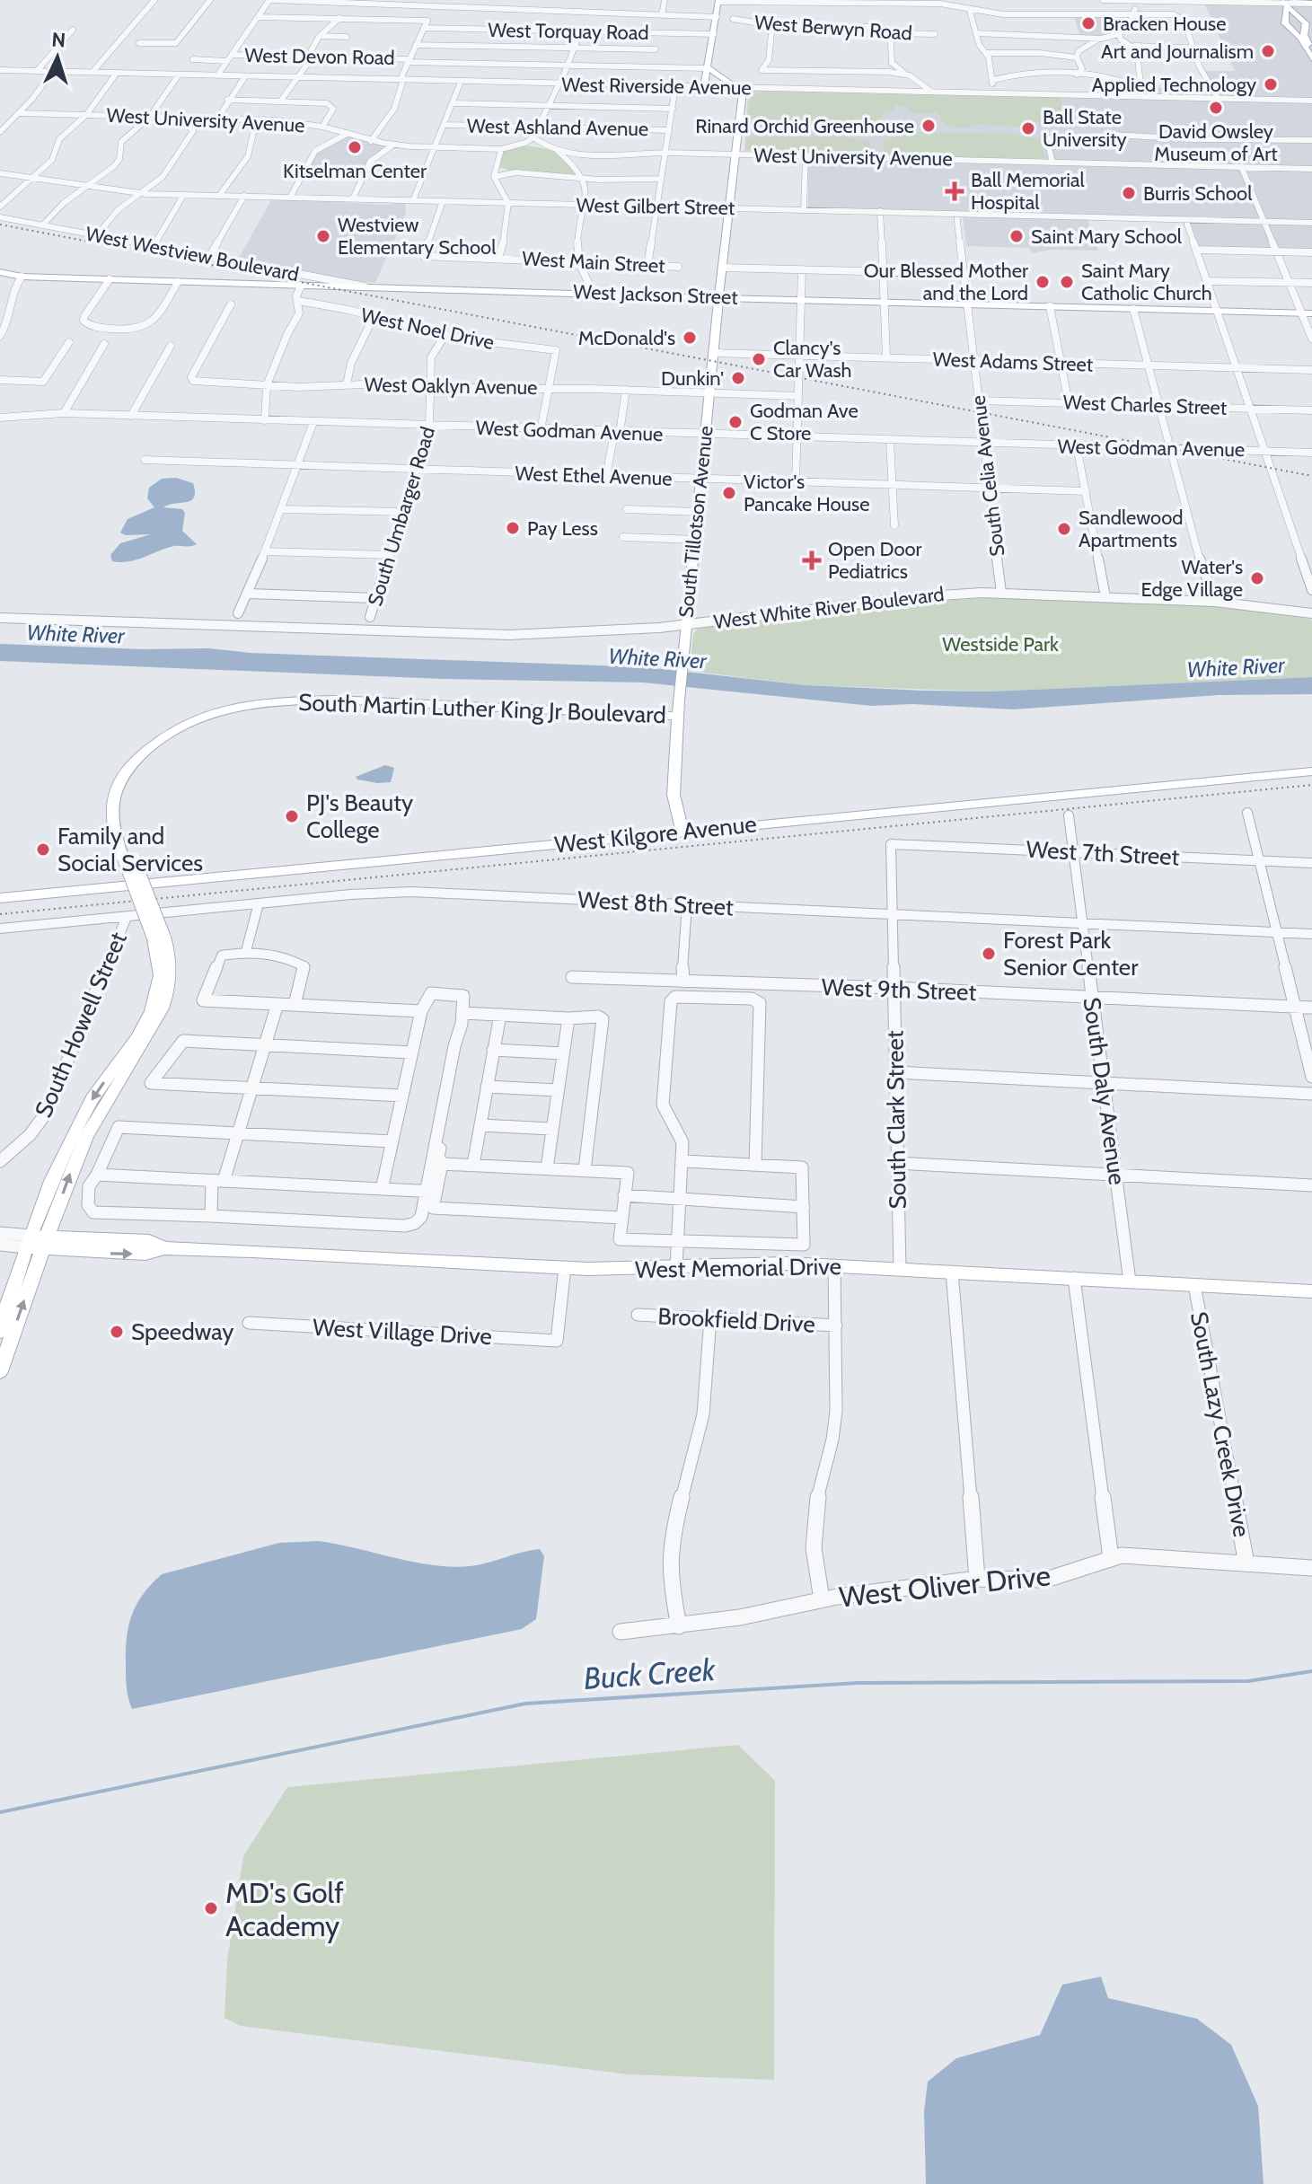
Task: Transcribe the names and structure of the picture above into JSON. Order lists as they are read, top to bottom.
{
  "streets": {
    "main road": [
      "West Jackson Street",
      "South Tillotson Avenue",
      "South Martin Luther King Jr Boulevard",
      "West Kilgore Avenue",
      "West Memorial Drive"
    ],
    "street": [
      "West Berwyn Road",
      "West Torquay Road",
      "West Devon Road",
      "West Riverside Avenue",
      "West University Avenue",
      "West Ashland Avenue",
      "West Gilbert Street",
      "West Westview Boulevard",
      "West Main Street",
      "West Noel Drive",
      "West Adams Street",
      "West Oaklyn Avenue",
      "West Charles Street",
      "West Godman Avenue",
      "West Ethel Avenue",
      "South Celia Avenue",
      "South Umbarger Road",
      "West White River Boulevard",
      "West 7th Street",
      "West 8th Street",
      "West 9th Street",
      "South Howell Street",
      "South Daly Avenue",
      "South Clark Street",
      "Brookfield Drive",
      "West Village Drive",
      "South Lazy Creek Drive",
      "West Oliver Drive"
    ]
  },
  "crossings": [
    ["West Riverside Avenue", "South Tillotson Avenue"],
    ["West University Avenue", "South Tillotson Avenue"],
    ["West Gilbert Street", "West Main Street"],
    ["West Gilbert Street", "South Celia Avenue"],
    ["West Gilbert Street", "South Tillotson Avenue"],
    ["West Westview Boulevard", "West Jackson Street"],
    ["West Jackson Street", "South Celia Avenue"],
    ["West Jackson Street", "South Tillotson Avenue"],
    ["West Noel Drive", "West Oaklyn Avenue"],
    ["West Noel Drive", "South Umbarger Road"],
    ["West Adams Street", "South Celia Avenue"],
    ["West Adams Street", "South Tillotson Avenue"],
    ["West Oaklyn Avenue", "South Umbarger Road"],
    ["West Oaklyn Avenue", "South Tillotson Avenue"],
    ["West Charles Street", "South Celia Avenue"],
    ["West Godman Avenue", "South Celia Avenue"],
    ["West Godman Avenue", "South Umbarger Road"],
    ["West Godman Avenue", "South Tillotson Avenue"],
    ["West Ethel Avenue", "South Celia Avenue"],
    ["West Ethel Avenue", "South Umbarger Road"],
    ["West Ethel Avenue", "South Tillotson Avenue"],
    ["South Celia Avenue", "West White River Boulevard"],
    ["South Tillotson Avenue", "West White River Boulevard"],
    ["South Tillotson Avenue", "South Martin Luther King Jr Boulevard"],
    ["South Tillotson Avenue", "West Kilgore Avenue"],
    ["South Martin Luther King Jr Boulevard", "West Memorial Drive"],
    ["West 7th Street", "South Daly Avenue"],
    ["West 7th Street", "South Clark Street"],
    ["West 8th Street", "South Howell Street"],
    ["West 8th Street", "South Daly Avenue"],
    ["West 8th Street", "South Clark Street"],
    ["West 9th Street", "South Daly Avenue"],
    ["West 9th Street", "South Clark Street"],
    ["South Daly Avenue", "West Memorial Drive"],
    ["South Clark Street", "West Memorial Drive"],
    ["West Memorial Drive", "West Village Drive"],
    ["West Memorial Drive", "South Lazy Creek Drive"],
    ["South Lazy Creek Drive", "West Oliver Drive"]
  ],
  "water": ["White River", "Buck Creek"],
  "parks": ["Westside Park"],
  "places": {
    "other": [
      "Bracken House",
      "Art and Journalism",
      "Applied Technology",
      "David Owsley Museum of Art",
      "Rinard Orchid Greenhouse",
      "Ball State University",
      "Kitselman Center",
      "Burris School",
      "Westview Elementary School",
      "Saint Mary School",
      "Our Blessed Mother and the Lord",
      "Saint Mary Catholic Church",
      "McDonald's",
      "Clancy's Car Wash",
      "Dunkin'",
      "Godman Ave C Store",
      "Victor's Pancake House",
      "Pay Less",
      "Sandlewood Apartments",
      "Water's Edge Village",
      "PJ's Beauty College",
      "Family and Social Services",
      "Forest Park Senior Center",
      "Speedway",
      "MD's Golf Academy"
    ],
    "health": ["Ball Memorial Hospital", "Open Door Pediatrics"]
  },
  "north": "top"
}
